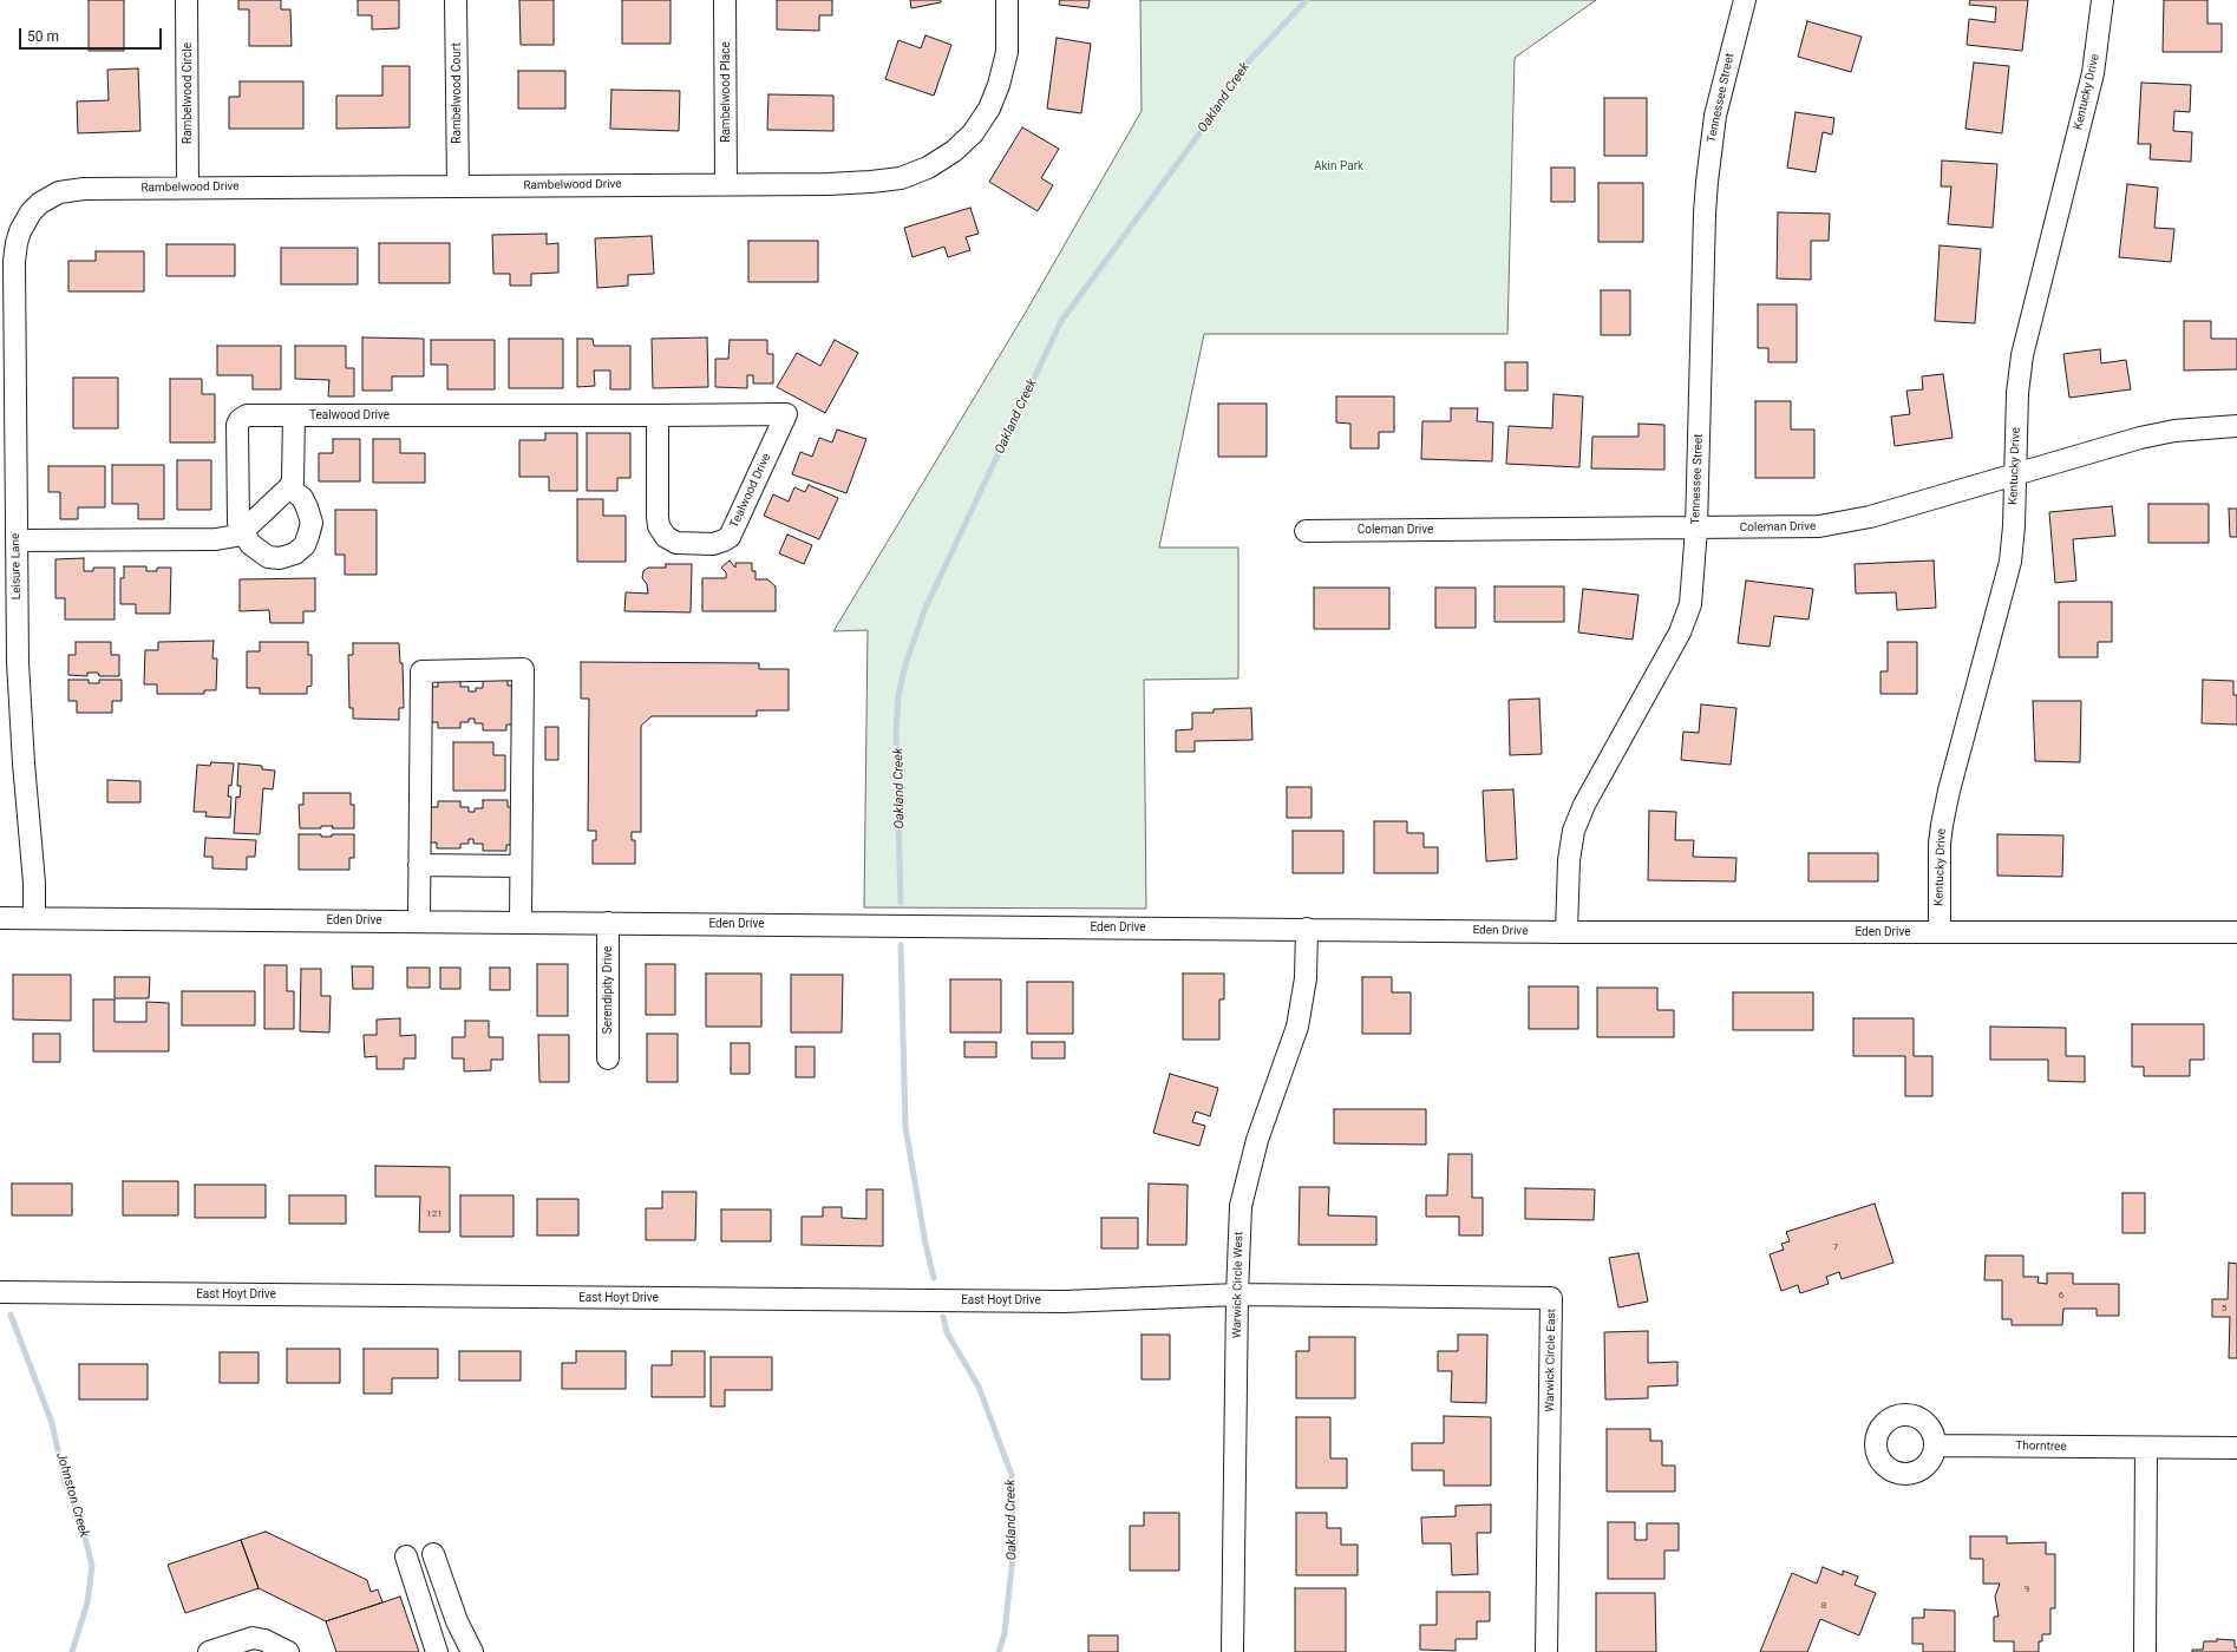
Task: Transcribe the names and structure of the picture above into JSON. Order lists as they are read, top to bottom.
{
  "streets": {
    "street": [
      "Rambelwood Place",
      "Kentucky Drive",
      "Rambelwood Circle",
      "Rambelwood Court",
      "Tennessee Street",
      "Rambelwood Drive",
      "Tealwood Drive",
      "Coleman Drive",
      "Leisure Lane",
      "Eden Drive",
      "Serendipity Drive",
      "Warwick Circle West",
      "East Hoyt Drive",
      "Warwick Circle East",
      "Thorntree"
    ]
  },
  "crossings": [
    ["Rambelwood Place", "Rambelwood Drive"],
    ["Kentucky Drive", "Coleman Drive"],
    ["Kentucky Drive", "Eden Drive"],
    ["Rambelwood Circle", "Rambelwood Drive"],
    ["Rambelwood Court", "Rambelwood Drive"],
    ["Tennessee Street", "Coleman Drive"],
    ["Tennessee Street", "Eden Drive"],
    ["Rambelwood Drive", "Leisure Lane"],
    ["Leisure Lane", "Eden Drive"],
    ["Eden Drive", "Serendipity Drive"],
    ["Eden Drive", "Warwick Circle West"],
    ["Warwick Circle West", "East Hoyt Drive"],
    ["Warwick Circle West", "Warwick Circle East"],
    ["East Hoyt Drive", "Warwick Circle East"]
  ],
  "water": ["Oakland Creek", "Johnston Creek"],
  "parks": ["Akin Park"],
  "house_numbers": [
    "121",
    "7",
    "6",
    "5",
    "9",
    "8"
  ],
  "scale_bar": "50 m"
}
